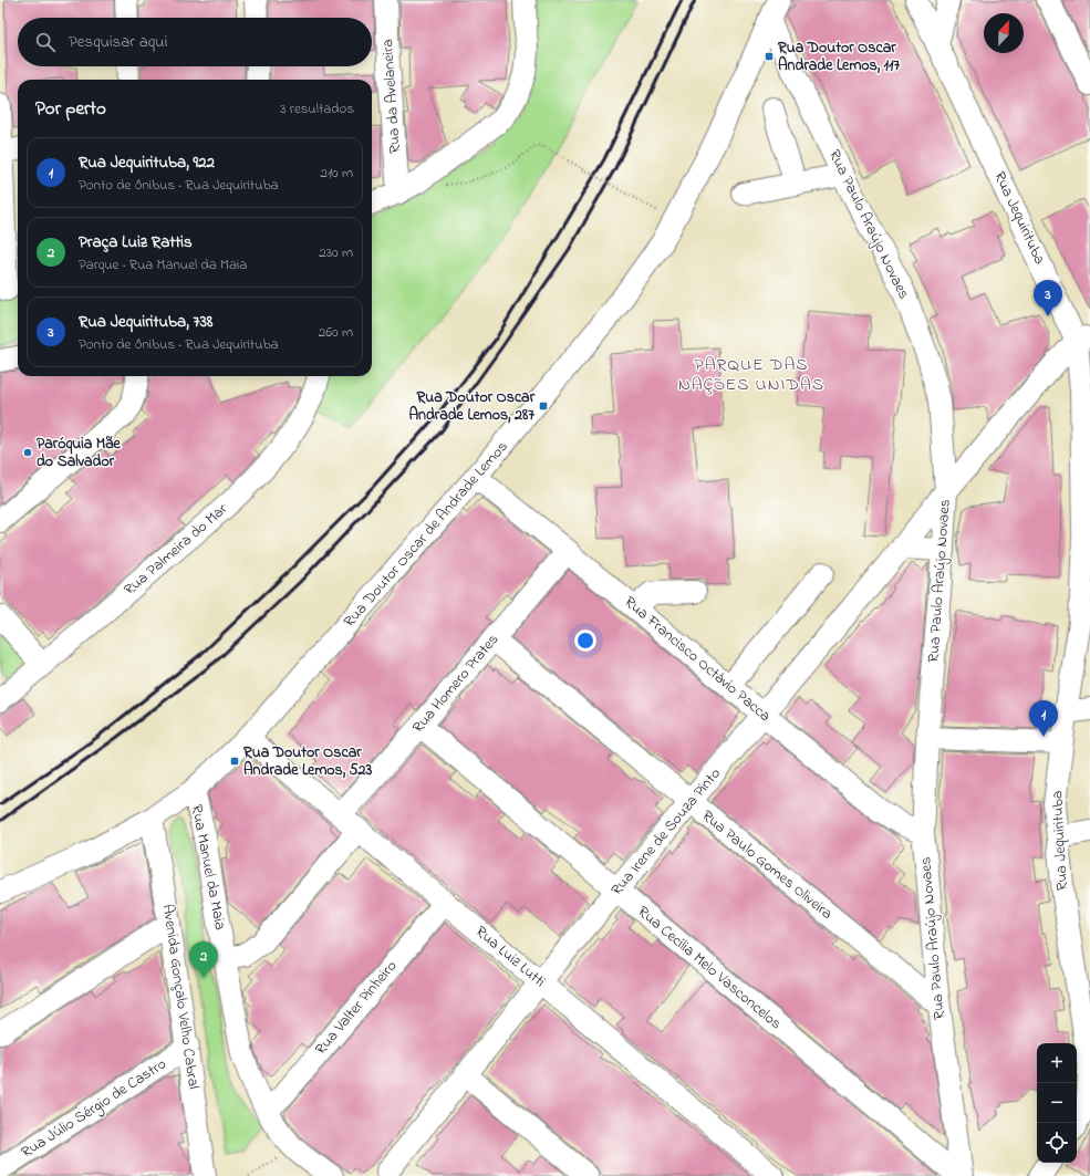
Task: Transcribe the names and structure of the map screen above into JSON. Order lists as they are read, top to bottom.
{
  "streets": {
    "street": [
      "Rua da Avelaneira",
      "Rua Jequirituba",
      "Rua Paulo Araújo Novaes",
      "Rua Doutor Oscar de Andrade Lemos",
      "Rua Palmeira do Mar",
      "Rua Francisco Octávio Pacca",
      "Rua Homero Prates",
      "Rua Irene de Souza Pinto",
      "Rua Paulo Gomes Oliveira",
      "Rua Manuel da Maia",
      "Rua Luiz Lutti",
      "Rua Cecília Melo Vasconcelos",
      "Avenida Gonçalo Velho Cabral",
      "Rua Valter Pinheiro",
      "Rua Júlio Sérgio de Castro"
    ]
  },
  "crossings": [
    ["Rua Jequirituba", "Rua Irene de Souza Pinto"],
    ["Rua Paulo Araújo Novaes", "Rua Doutor Oscar de Andrade Lemos"],
    ["Rua Paulo Araújo Novaes", "Rua Francisco Octávio Pacca"],
    ["Rua Paulo Araújo Novaes", "Rua Irene de Souza Pinto"],
    ["Rua Paulo Araújo Novaes", "Rua Paulo Gomes Oliveira"],
    ["Rua Paulo Araújo Novaes", "Rua Cecília Melo Vasconcelos"],
    ["Rua Doutor Oscar de Andrade Lemos", "Rua Francisco Octávio Pacca"],
    ["Rua Doutor Oscar de Andrade Lemos", "Rua Manuel da Maia"],
    ["Rua Doutor Oscar de Andrade Lemos", "Rua Luiz Lutti"],
    ["Rua Doutor Oscar de Andrade Lemos", "Avenida Gonçalo Velho Cabral"],
    ["Rua Francisco Octávio Pacca", "Rua Homero Prates"],
    ["Rua Francisco Octávio Pacca", "Rua Irene de Souza Pinto"],
    ["Rua Homero Prates", "Rua Paulo Gomes Oliveira"],
    ["Rua Homero Prates", "Rua Luiz Lutti"],
    ["Rua Homero Prates", "Rua Cecília Melo Vasconcelos"],
    ["Rua Irene de Souza Pinto", "Rua Paulo Gomes Oliveira"],
    ["Rua Irene de Souza Pinto", "Rua Luiz Lutti"],
    ["Rua Irene de Souza Pinto", "Rua Cecília Melo Vasconcelos"],
    ["Rua Manuel da Maia", "Rua Valter Pinheiro"],
    ["Rua Luiz Lutti", "Rua Valter Pinheiro"],
    ["Avenida Gonçalo Velho Cabral", "Rua Júlio Sérgio de Castro"]
  ],
  "districts": ["PARQUE DAS NAÇÕES UNIDAS"],
  "places": {
    "transit": ["Rua Doutor Oscar Andrade Lemos, 117", "Rua Doutor Oscar Andrade Lemos, 287", "Rua Doutor Oscar Andrade Lemos, 523"],
    "other": ["Paróquia Mãe do Salvador"]
  },
  "north": "top",
  "page": {
    "search": "Pesquisar aqui",
    "heading": ["Por perto", "3 resultados"],
    "list": [
      {
        "mark": "1",
        "name": "Rua Jequirituba, 922",
        "note": "Ponto de ônibus · Rua Jequirituba",
        "value": "210 m"
      },
      {
        "mark": "2",
        "name": "Praça Luiz Rattis",
        "note": "Parque · Rua Manuel da Maia",
        "value": "230 m"
      },
      {
        "mark": "3",
        "name": "Rua Jequirituba, 738",
        "note": "Ponto de ônibus · Rua Jequirituba",
        "value": "260 m"
      }
    ],
    "pins": ["3", "1", "2"],
    "map_buttons": ["+", "−"]
  }
}
